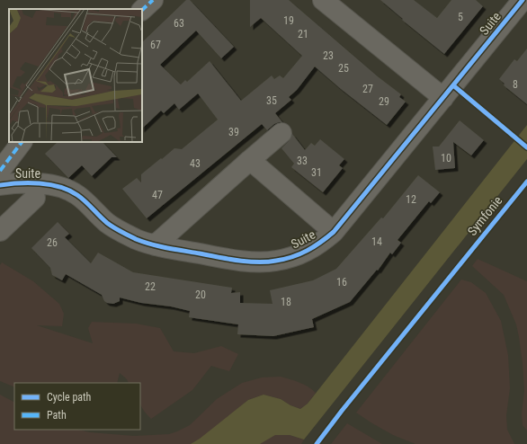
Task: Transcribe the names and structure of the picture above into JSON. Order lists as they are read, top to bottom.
{
  "streets": {
    "street": ["Suite"],
    "cycle path": ["Symfonie"]
  },
  "house_numbers": [
    "5",
    "19",
    "63",
    "21",
    "67",
    "23",
    "25",
    "8",
    "27",
    "35",
    "29",
    "39",
    "10",
    "33",
    "43",
    "31",
    "47",
    "12",
    "14",
    "26",
    "16",
    "22",
    "20",
    "18"
  ],
  "legend": ["Cycle path", "Path"]
}
